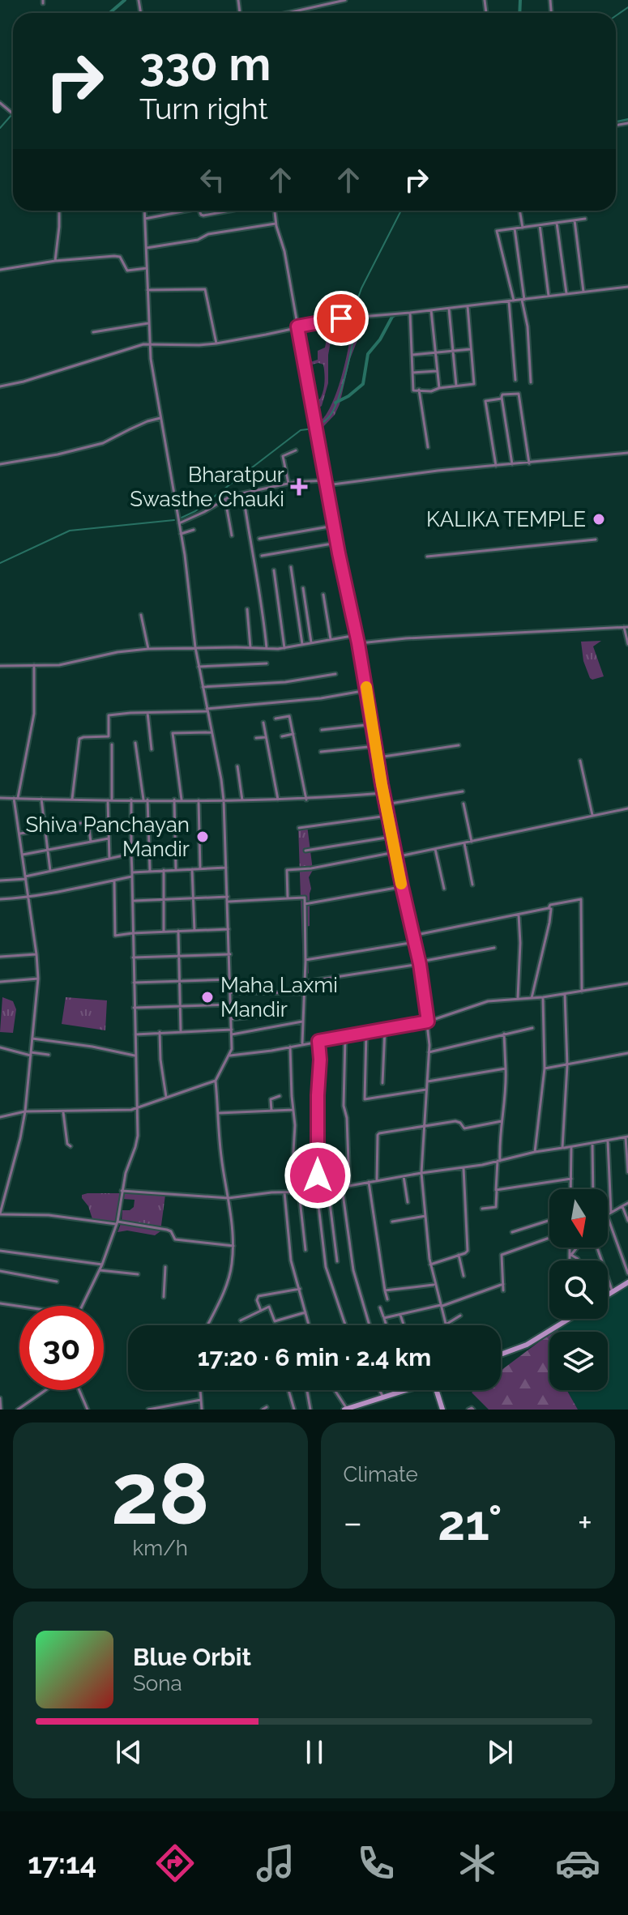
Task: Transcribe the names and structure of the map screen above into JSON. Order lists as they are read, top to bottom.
{
  "places": {
    "health": ["Bharatpur Swasthe Chauki"],
    "other": ["KALIKA TEMPLE", "Shiva Panchayan Mandir", "Maha Laxmi Mandir"]
  },
  "north": "bottom",
  "page": {
    "turn": ["330 m", "Turn right"],
    "limit": "30",
    "trip": "17:20 · 6 min · 2.4 km",
    "tile": [
      ["28", "km/h"],
      "Climate"
    ],
    "heat": ["−", "21°", "+"],
    "song": ["Blue Orbit", "Sona"],
    "tabs": "17:14"
  }
}
